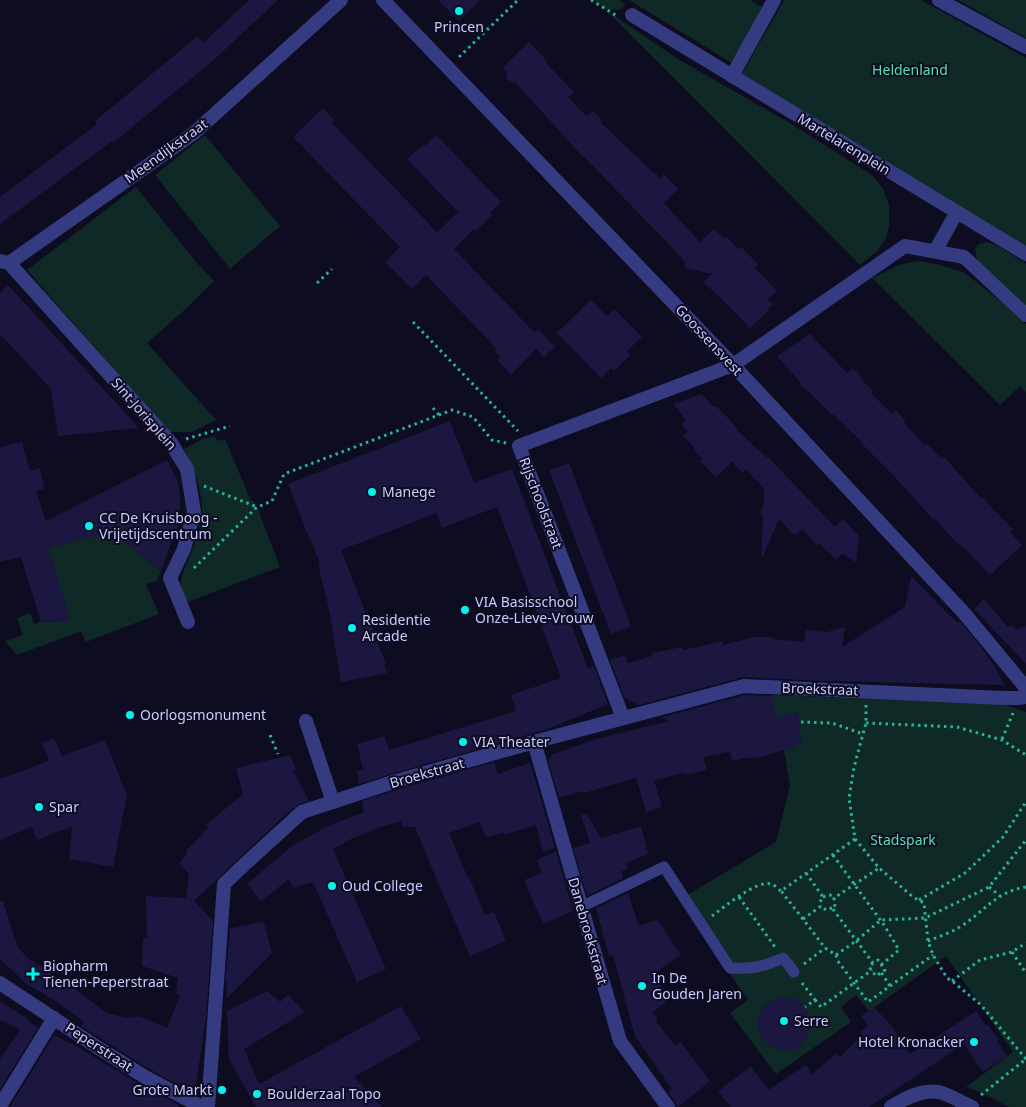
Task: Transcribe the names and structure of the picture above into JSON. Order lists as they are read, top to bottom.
{
  "streets": {
    "street": [
      "Martelarenplein",
      "Meendijkstraat",
      "Goossensvest",
      "Sint-Jorisplein",
      "Rijschoolstraat",
      "Broekstraat",
      "Danebroekstraat",
      "Peperstraat"
    ]
  },
  "crossings": [
    ["Meendijkstraat", "Sint-Jorisplein"],
    ["Goossensvest", "Rijschoolstraat"],
    ["Goossensvest", "Broekstraat"],
    ["Rijschoolstraat", "Broekstraat"],
    ["Broekstraat", "Danebroekstraat"]
  ],
  "parks": ["Heldenland", "Stadspark"],
  "places": {
    "other": [
      "Princen",
      "Manege",
      "CC De Kruisboog - Vrijetijdscentrum",
      "VIA Basisschool Onze-Lieve-Vrouw",
      "Residentie Arcade",
      "Oorlogsmonument",
      "VIA Theater",
      "Spar",
      "Oud College",
      "In De Gouden Jaren",
      "Serre",
      "Hotel Kronacker",
      "Grote Markt",
      "Boulderzaal Topo"
    ],
    "health": ["Biopharm Tienen-Peperstraat"]
  }
}
